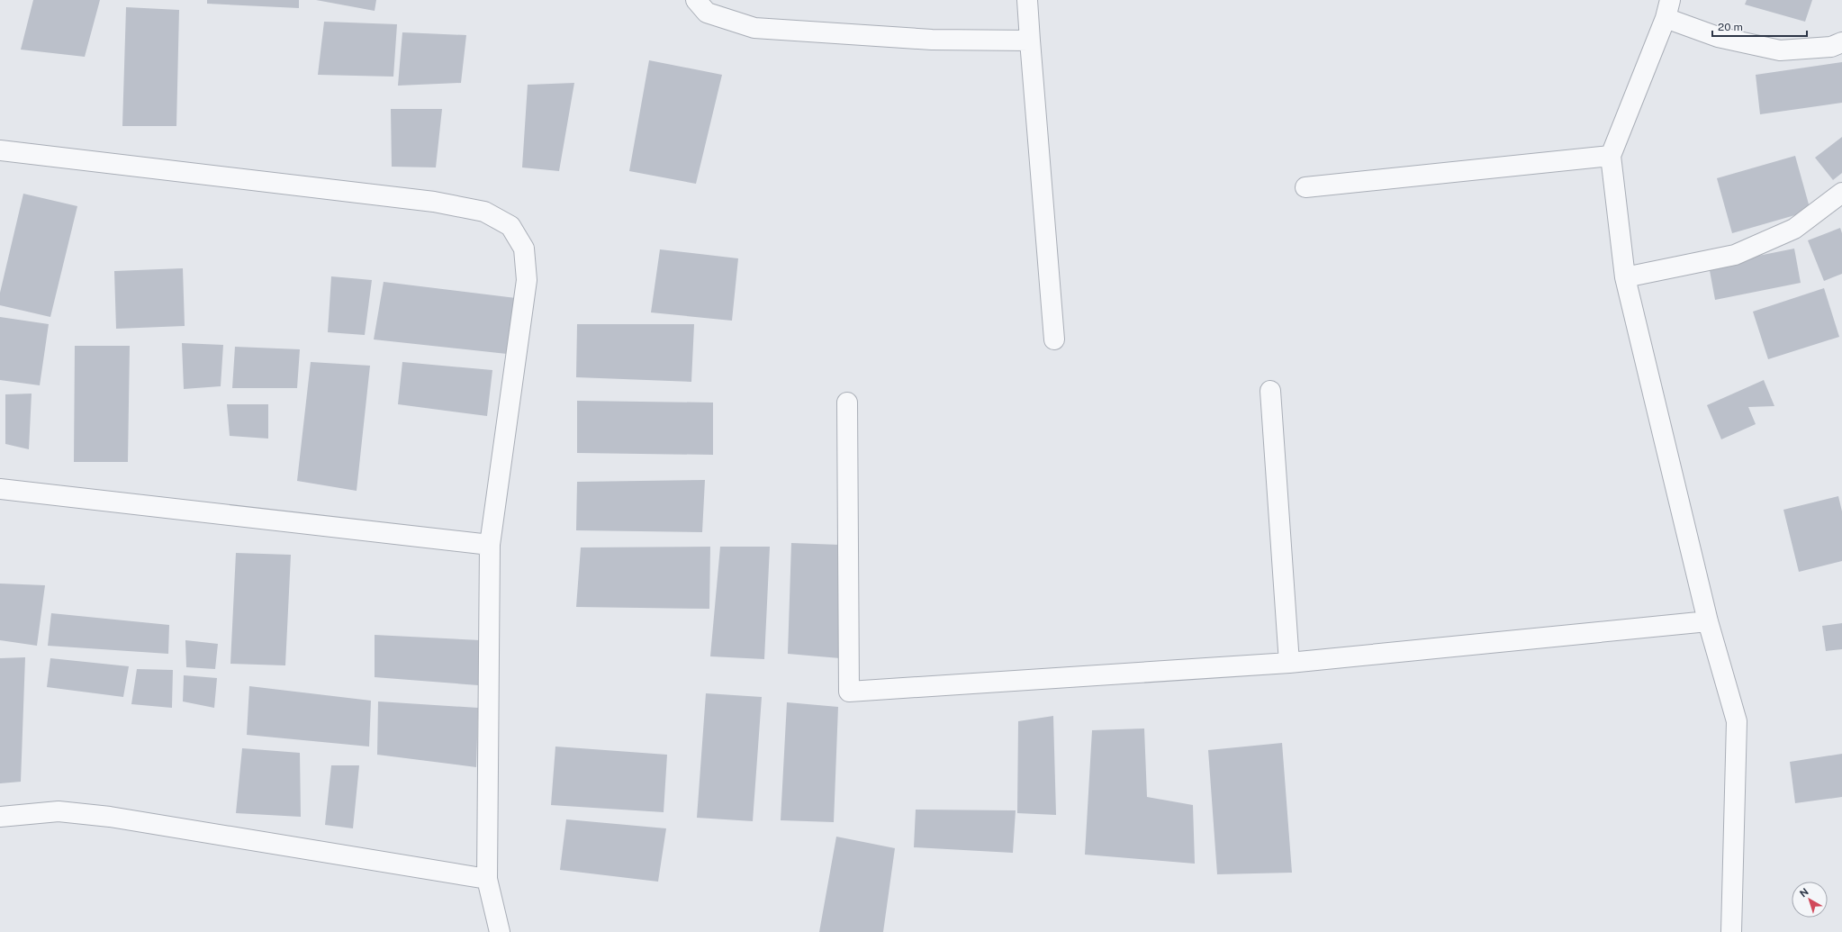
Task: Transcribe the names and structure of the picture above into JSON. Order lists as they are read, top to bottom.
{
  "scale_bar": "20 m",
  "north": "top left"
}
